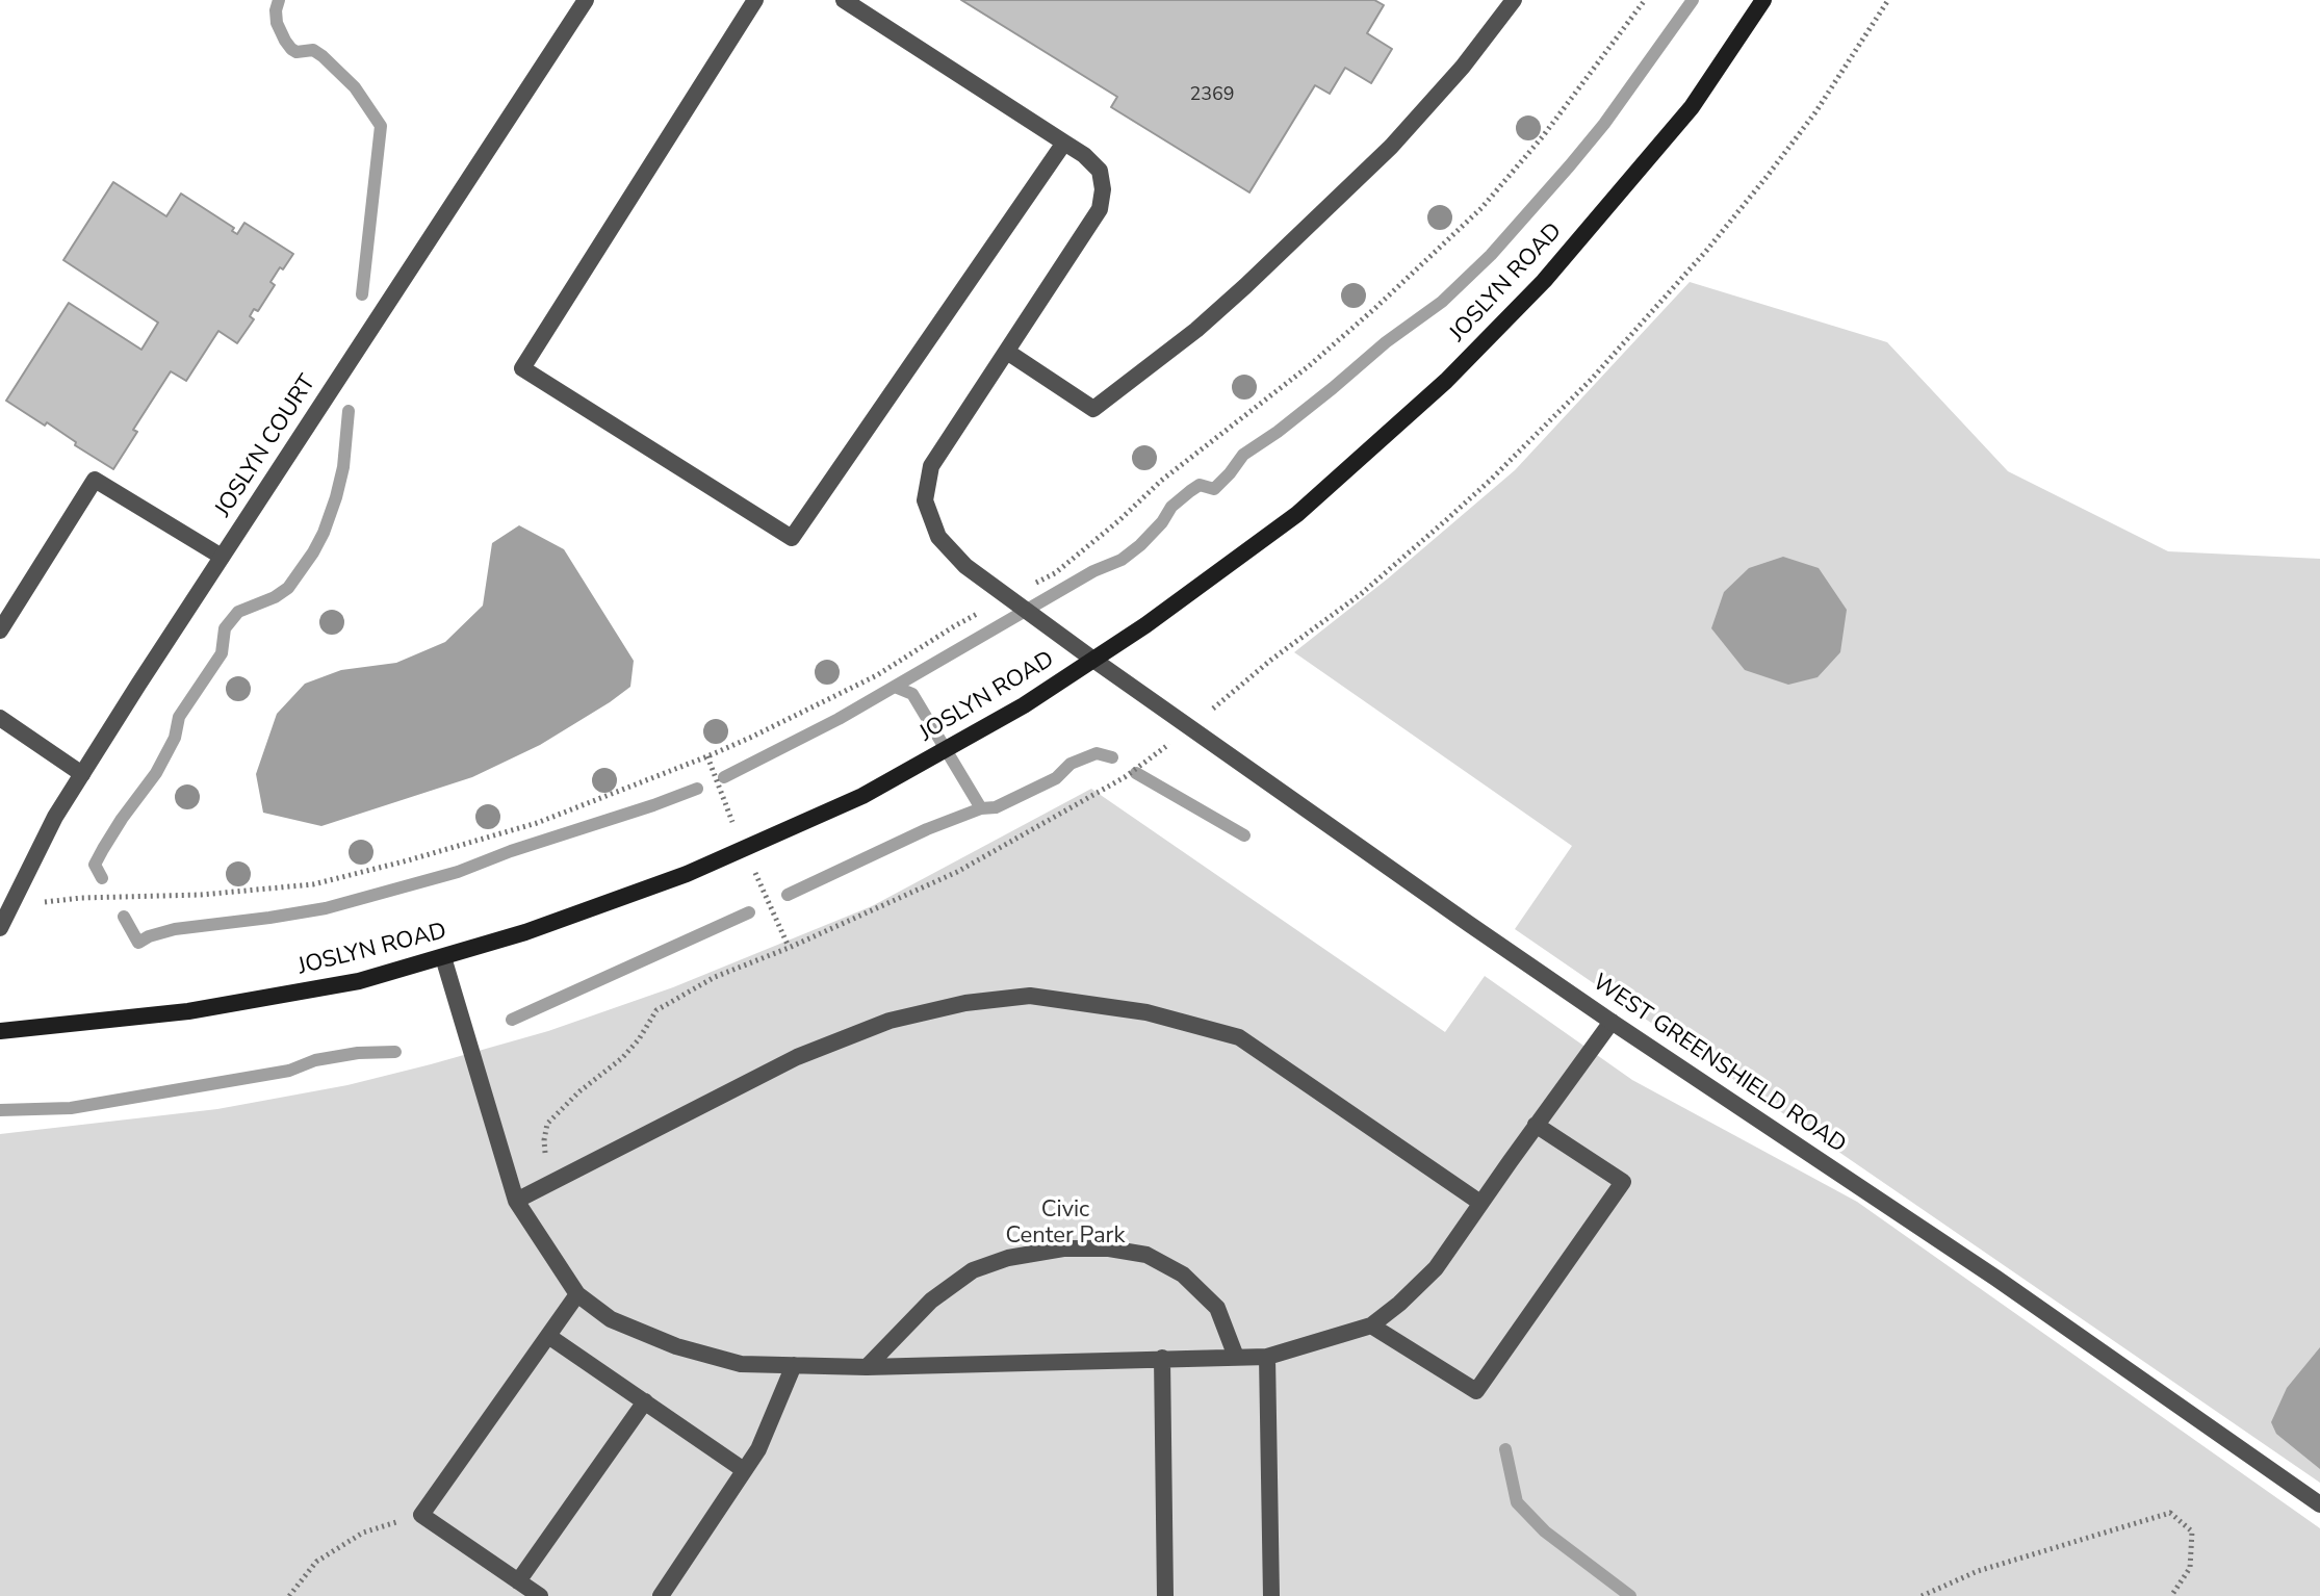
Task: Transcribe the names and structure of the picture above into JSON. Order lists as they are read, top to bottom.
{
  "streets": {
    "street": ["JOSLYN ROAD", "JOSLYN COURT", "WEST GREENSHIELD ROAD"]
  },
  "crossings": [
    ["JOSLYN ROAD", "WEST GREENSHIELD ROAD"]
  ],
  "parks": ["Civic Center Park"],
  "house_numbers": ["2369"]
}
